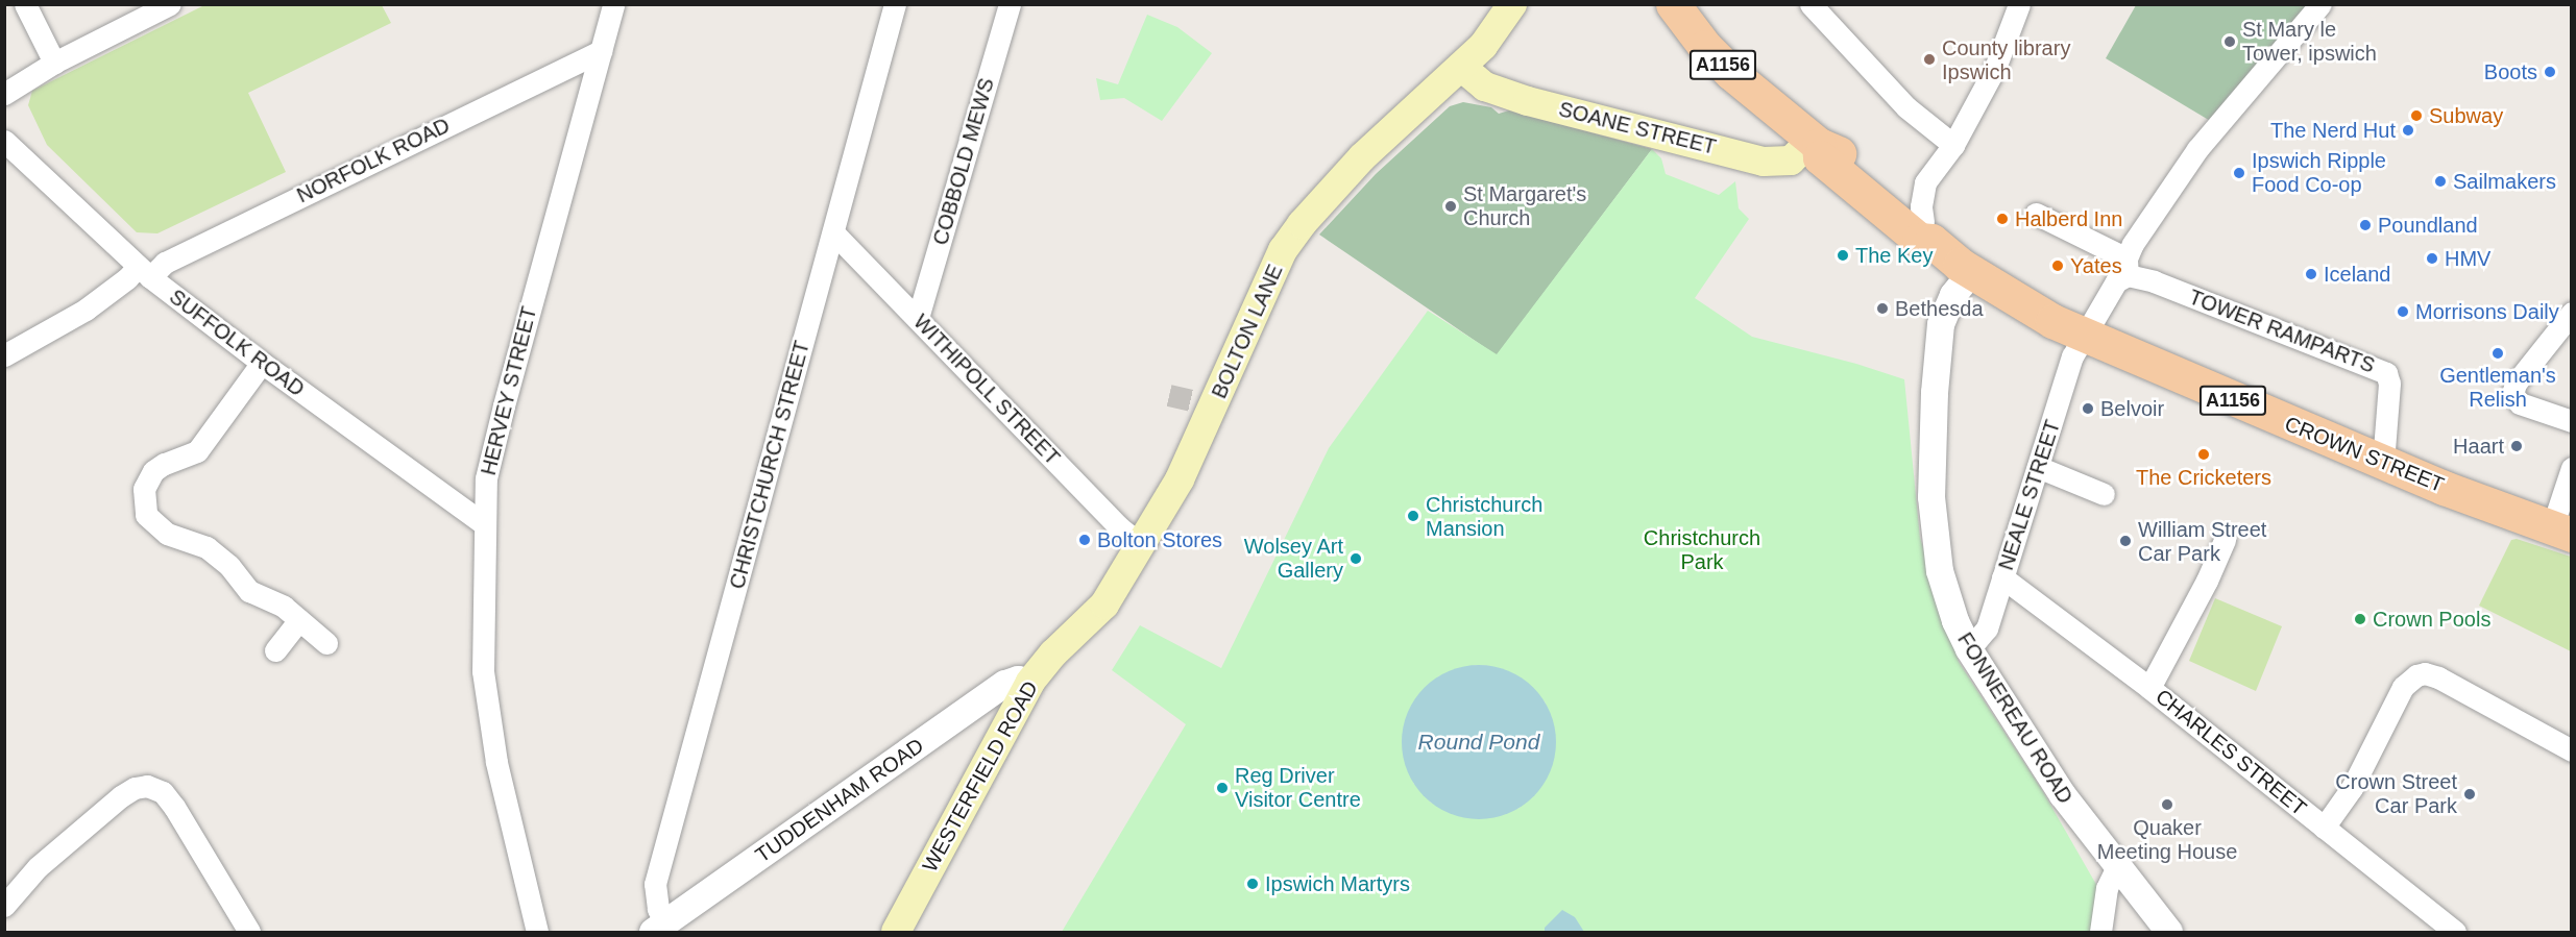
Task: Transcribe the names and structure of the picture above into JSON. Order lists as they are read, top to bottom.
{
  "streets": {
    "main road": [
      "A1156",
      "SOANE STREET",
      "BOLTON LANE",
      "CROWN STREET",
      "WESTERFIELD ROAD"
    ],
    "street": [
      "NORFOLK ROAD",
      "COBBOLD MEWS",
      "TOWER RAMPARTS",
      "SUFFOLK ROAD",
      "WITHIPOLL STREET",
      "HERVEY STREET",
      "CHRISTCHURCH STREET",
      "NEALE STREET",
      "FONNEREAU ROAD",
      "CHARLES STREET",
      "TUDDENHAM ROAD"
    ]
  },
  "crossings": [
    ["A1156", "SOANE STREET"],
    ["A1156", "CROWN STREET"],
    ["A1156", "FONNEREAU ROAD"],
    ["SOANE STREET", "BOLTON LANE"],
    ["NORFOLK ROAD", "SUFFOLK ROAD"],
    ["NORFOLK ROAD", "HERVEY STREET"],
    ["COBBOLD MEWS", "WITHIPOLL STREET"],
    ["BOLTON LANE", "WITHIPOLL STREET"],
    ["BOLTON LANE", "WESTERFIELD ROAD"],
    ["TOWER RAMPARTS", "CROWN STREET"],
    ["TOWER RAMPARTS", "NEALE STREET"],
    ["SUFFOLK ROAD", "HERVEY STREET"],
    ["WITHIPOLL STREET", "CHRISTCHURCH STREET"],
    ["CROWN STREET", "NEALE STREET"],
    ["CROWN STREET", "FONNEREAU ROAD"],
    ["CHRISTCHURCH STREET", "TUDDENHAM ROAD"],
    ["NEALE STREET", "FONNEREAU ROAD"],
    ["NEALE STREET", "CHARLES STREET"],
    ["WESTERFIELD ROAD", "TUDDENHAM ROAD"]
  ],
  "water": ["Round Pond"],
  "parks": ["Christchurch Park"],
  "places": [
    "St Mary le Tower, ipswich",
    "County library Ipswich",
    "Boots",
    "Subway",
    "The Nerd Hut",
    "Ipswich Ripple Food Co-op",
    "Sailmakers",
    "St Margaret's Church",
    "Halberd Inn",
    "Poundland",
    "The Key",
    "HMV",
    "Yates",
    "Iceland",
    "Bethesda",
    "Morrisons Daily",
    "Gentleman's Relish",
    "Belvoir",
    "Haart",
    "The Cricketers",
    "Christchurch Mansion",
    "Bolton Stores",
    "William Street Car Park",
    "Wolsey Art Gallery",
    "Crown Pools",
    "Reg Driver Visitor Centre",
    "Crown Street Car Park",
    "Quaker Meeting House",
    "Ipswich Martyrs"
  ]
}
